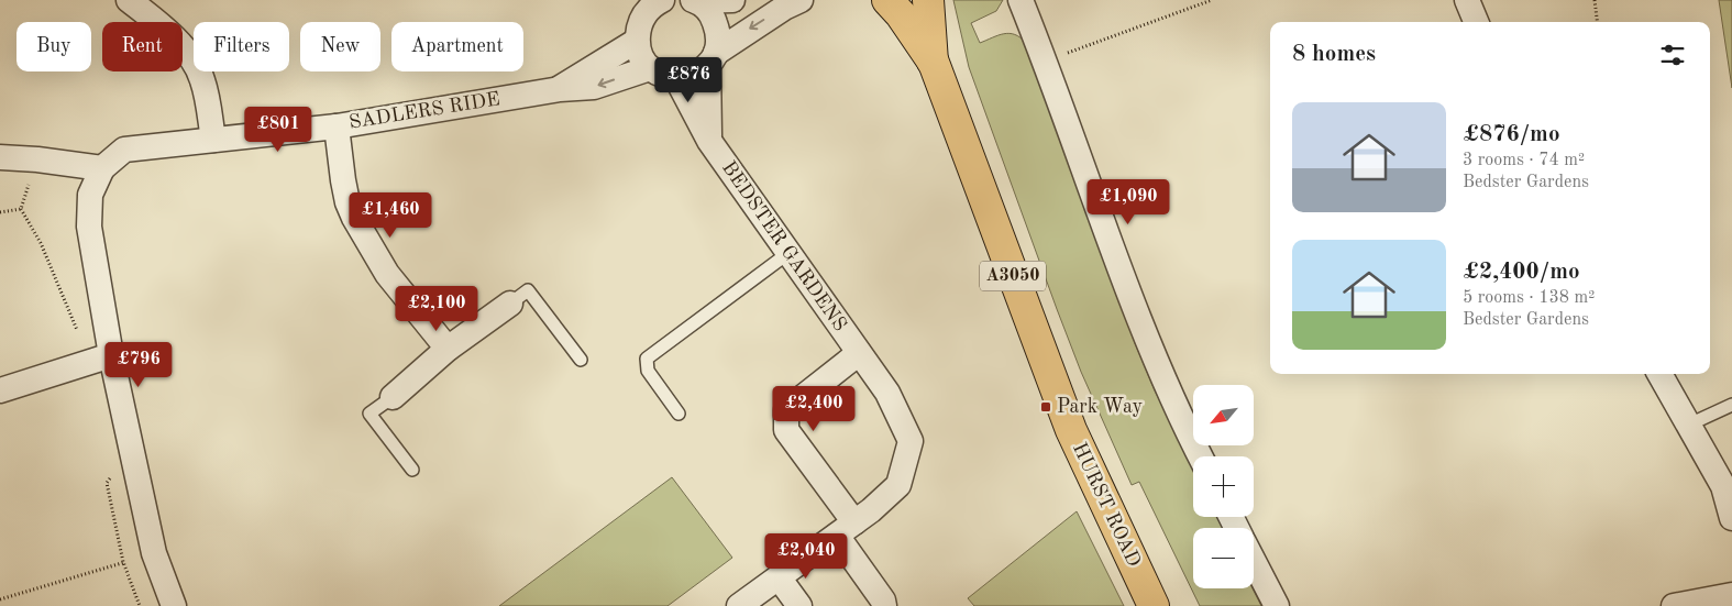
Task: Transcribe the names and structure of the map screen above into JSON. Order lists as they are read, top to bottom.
{
  "streets": {
    "main road": ["A3050", "HURST ROAD"],
    "street": ["SADLERS RIDE", "BEDSTER GARDENS"]
  },
  "places": {
    "transit": ["Park Way"]
  },
  "north": "bottom left",
  "page": {
    "chip": [
      "Buy",
      "Rent",
      "Filters",
      "New",
      "Apartment"
    ],
    "heading": "8 homes",
    "price": [
      "£876",
      "£801",
      "£1,090",
      "£1,460",
      "£2,100",
      "£796",
      "£2,400",
      "£2,040"
    ],
    "list": [
      {
        "name": "£876/mo",
        "note": "3 rooms · 74 m² · Bedster Gardens"
      },
      {
        "name": "£2,400/mo",
        "note": "5 rooms · 138 m² · Bedster Gardens"
      }
    ],
    "map_buttons": ["+", "−"]
  }
}
